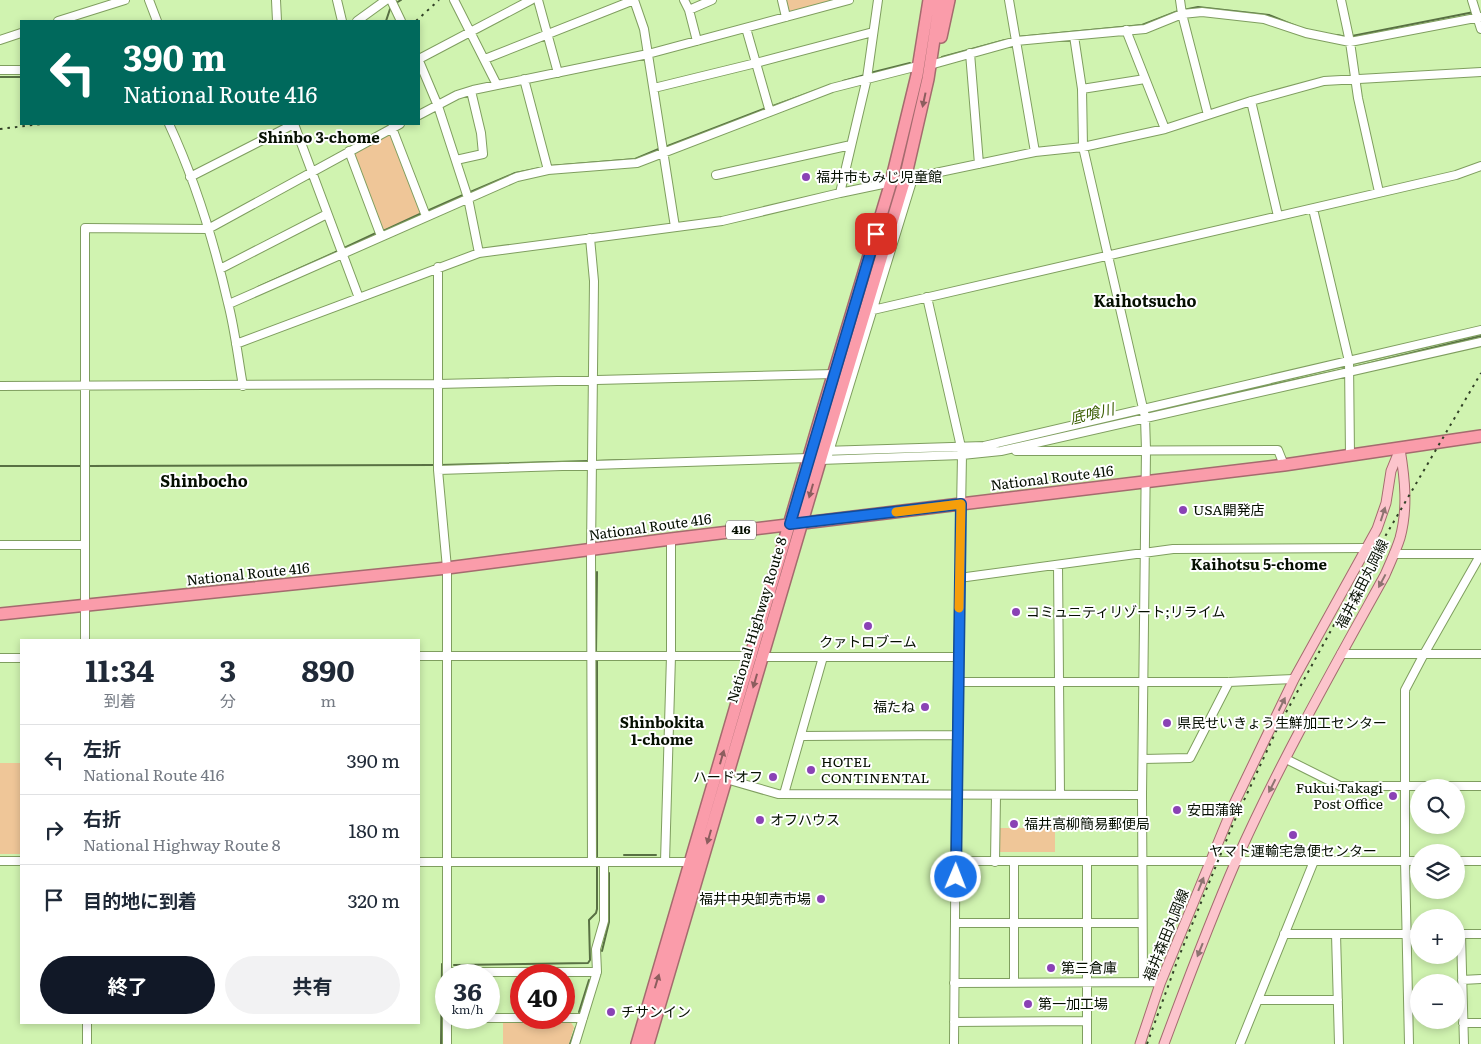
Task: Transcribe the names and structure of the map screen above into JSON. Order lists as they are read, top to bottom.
{
  "streets": {
    "highway": ["National Route 416", "416", "National Highway Route 8"],
    "main road": ["福井森田丸岡線"]
  },
  "crossings": [
    ["National Route 416", "福井森田丸岡線"],
    ["National Route 416", "National Highway Route 8"]
  ],
  "districts": [
    "Shinbo 3-chome",
    "Kaihotsucho",
    "Shinbocho",
    "Kaihotsu 5-chome",
    "Shinbokita 1-chome"
  ],
  "water": ["底喰川"],
  "places": [
    "福井市もみじ児童館",
    "USA開発店",
    "コミュニティリゾート;リライム",
    "クァトロブーム",
    "福たね",
    "県民せいきょう生鮮加工センター",
    "HOTEL CONTINENTAL",
    "ハードオフ",
    "Fukui Takagi Post Office",
    "安田蒲鉾",
    "オフハウス",
    "福井高柳簡易郵便局",
    "ヤマト運輸宅急便センター",
    "福井中央卸売市場",
    "第三倉庫",
    "第一加工場",
    "チサンイン"
  ],
  "page": {
    "turn": ["390 m", "National Route 416"],
    "eta": [
      "11:34",
      "到着",
      "3",
      "分",
      "890",
      "m"
    ],
    "list": [
      {
        "name": "左折",
        "note": "National Route 416",
        "value": "390 m"
      },
      {
        "name": "右折",
        "note": "National Highway Route 8",
        "value": "180 m"
      },
      {
        "name": "目的地に到着",
        "value": "320 m"
      }
    ],
    "map_buttons": ["+", "−"],
    "buttons": ["終了", "共有"],
    "speed": "36 km/h",
    "limit": "40"
  }
}
